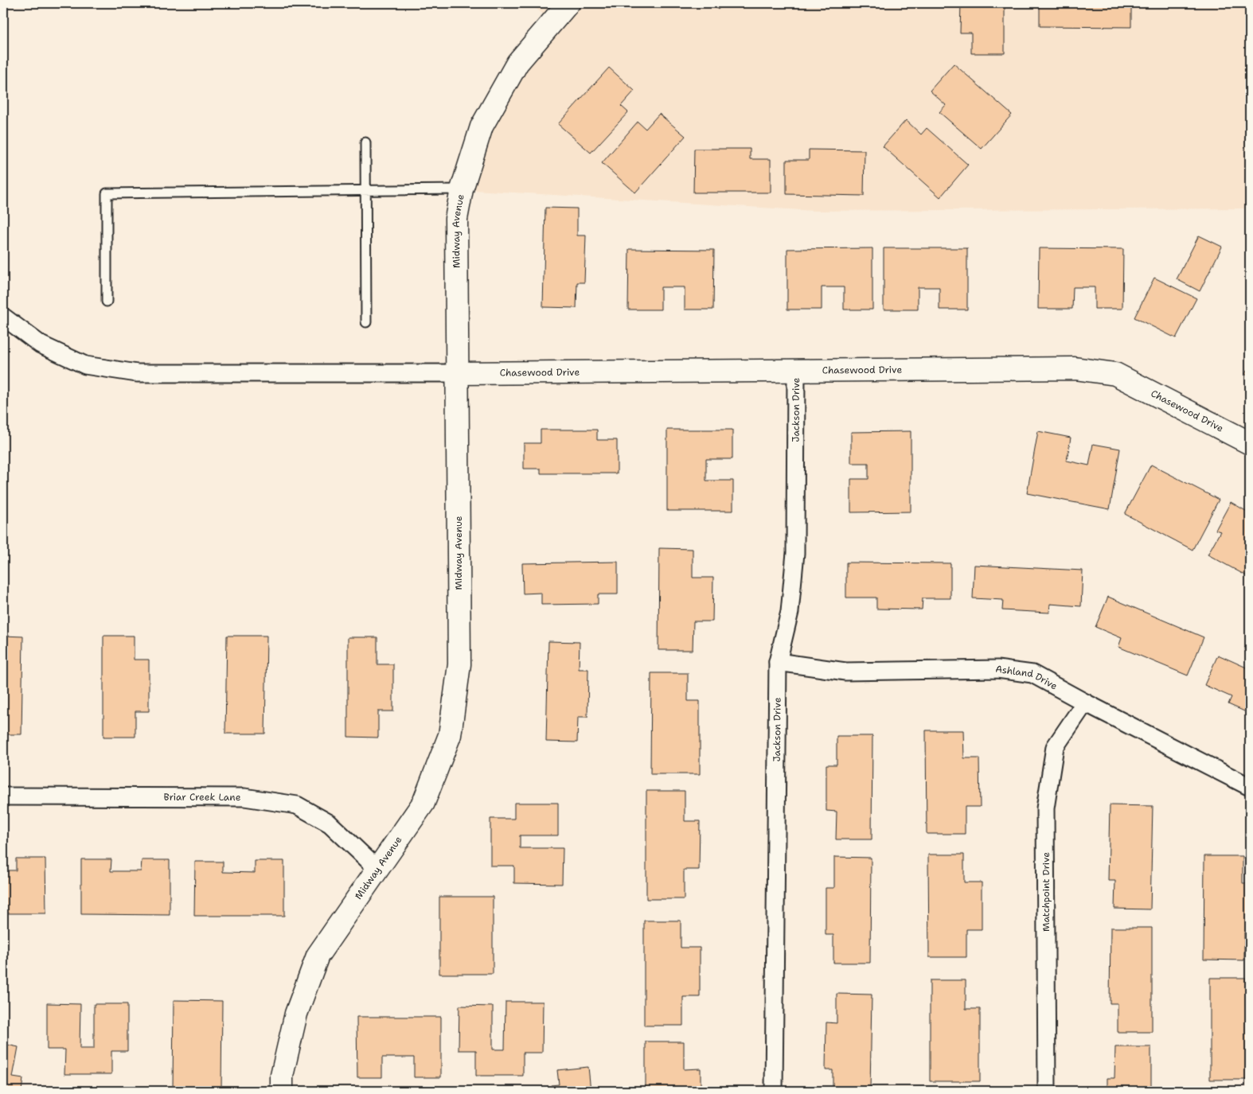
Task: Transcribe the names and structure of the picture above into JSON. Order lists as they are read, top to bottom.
{
  "streets": {
    "street": [
      "Midway Avenue",
      "Chasewood Drive",
      "Jackson Drive",
      "Ashland Drive",
      "Briar Creek Lane",
      "Matchpoint Drive"
    ]
  },
  "crossings": [
    ["Midway Avenue", "Chasewood Drive"],
    ["Midway Avenue", "Briar Creek Lane"],
    ["Chasewood Drive", "Jackson Drive"],
    ["Jackson Drive", "Ashland Drive"],
    ["Ashland Drive", "Matchpoint Drive"]
  ]
}
